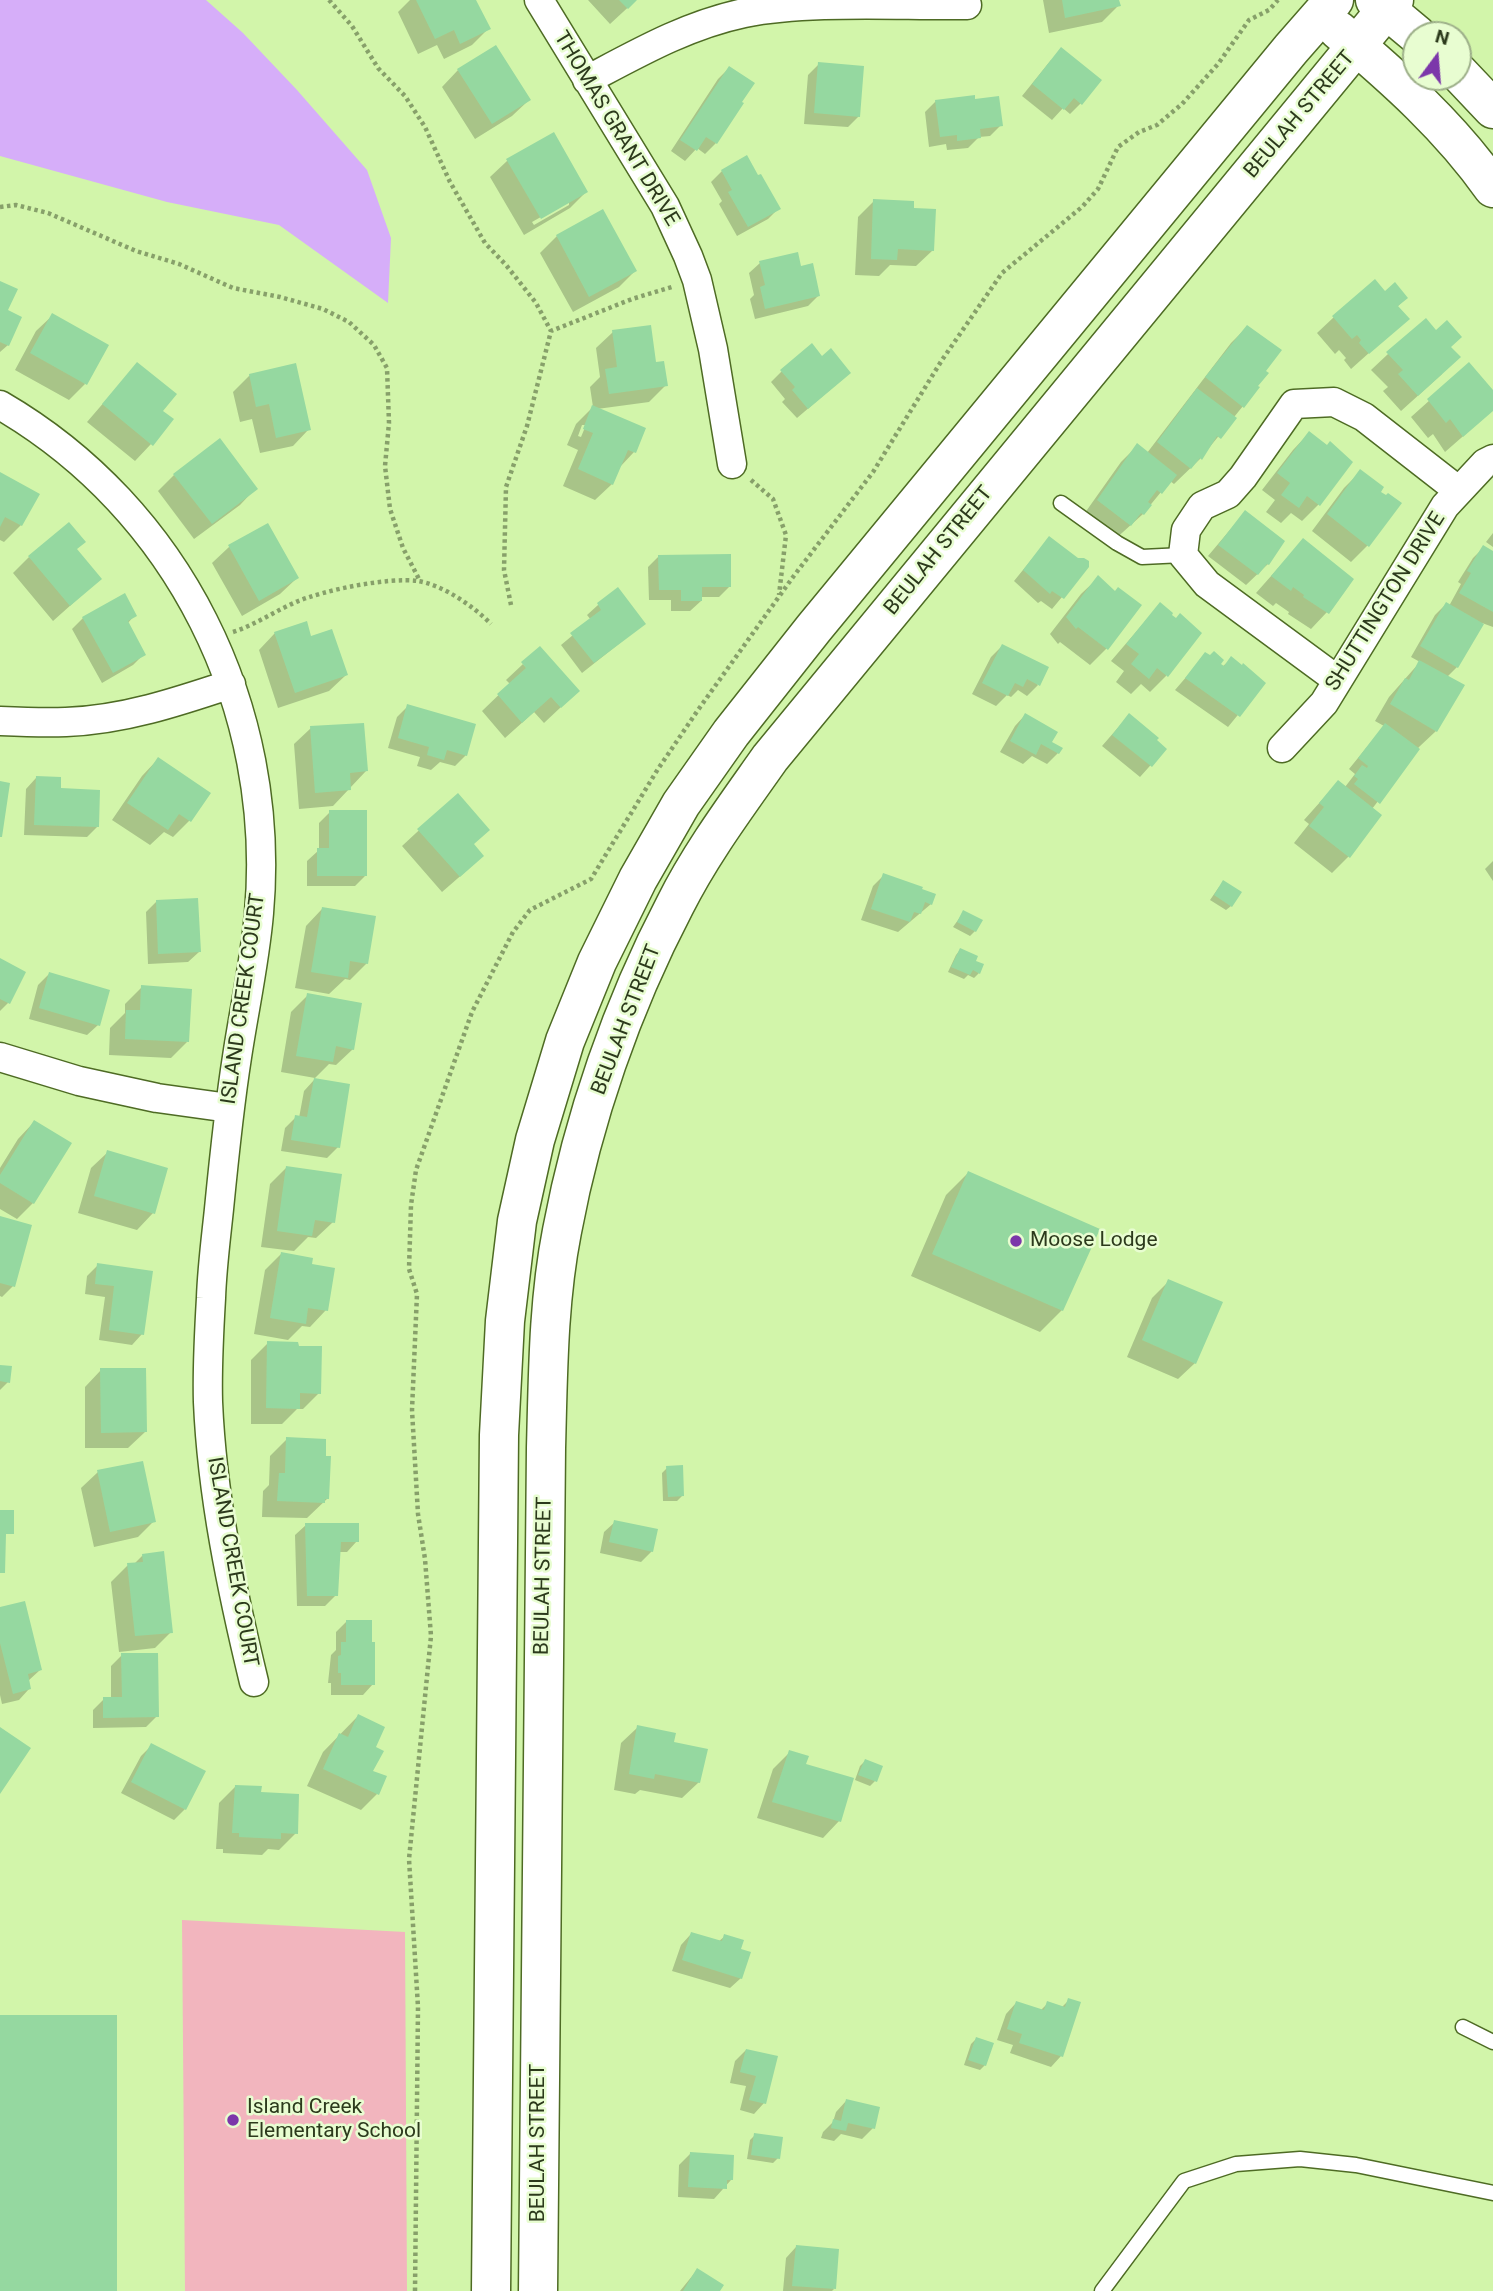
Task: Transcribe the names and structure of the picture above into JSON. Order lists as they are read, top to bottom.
{
  "streets": {
    "main road": ["BEULAH STREET"],
    "street": ["THOMAS GRANT DRIVE", "SHUTTINGTON DRIVE", "ISLAND CREEK COURT"]
  },
  "places": ["Moose Lodge", "Island Creek Elementary School"],
  "north": "top"
}
